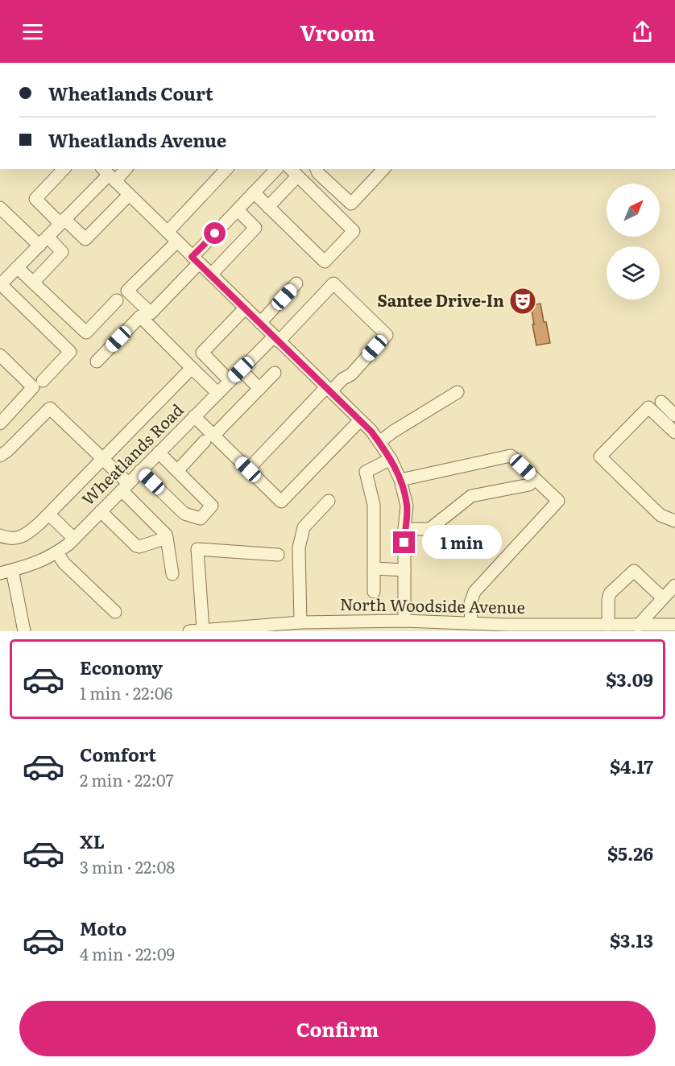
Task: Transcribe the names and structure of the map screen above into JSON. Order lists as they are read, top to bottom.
{
  "streets": {
    "street": ["Wheatlands Road", "North Woodside Avenue"]
  },
  "places": {
    "theatre": ["Santee Drive-In"]
  },
  "north": "top right",
  "page": {
    "header": "Vroom",
    "banner": ["Wheatlands Court", "Wheatlands Avenue"],
    "bubble": "1 min",
    "list": [
      {
        "name": "Economy",
        "note": "1 min · 22:06",
        "value": "$3.09"
      },
      {
        "name": "Comfort",
        "note": "2 min · 22:07",
        "value": "$4.17"
      },
      {
        "name": "XL",
        "note": "3 min · 22:08",
        "value": "$5.26"
      },
      {
        "name": "Moto",
        "note": "4 min · 22:09",
        "value": "$3.13"
      }
    ],
    "buttons": "Confirm"
  }
}
